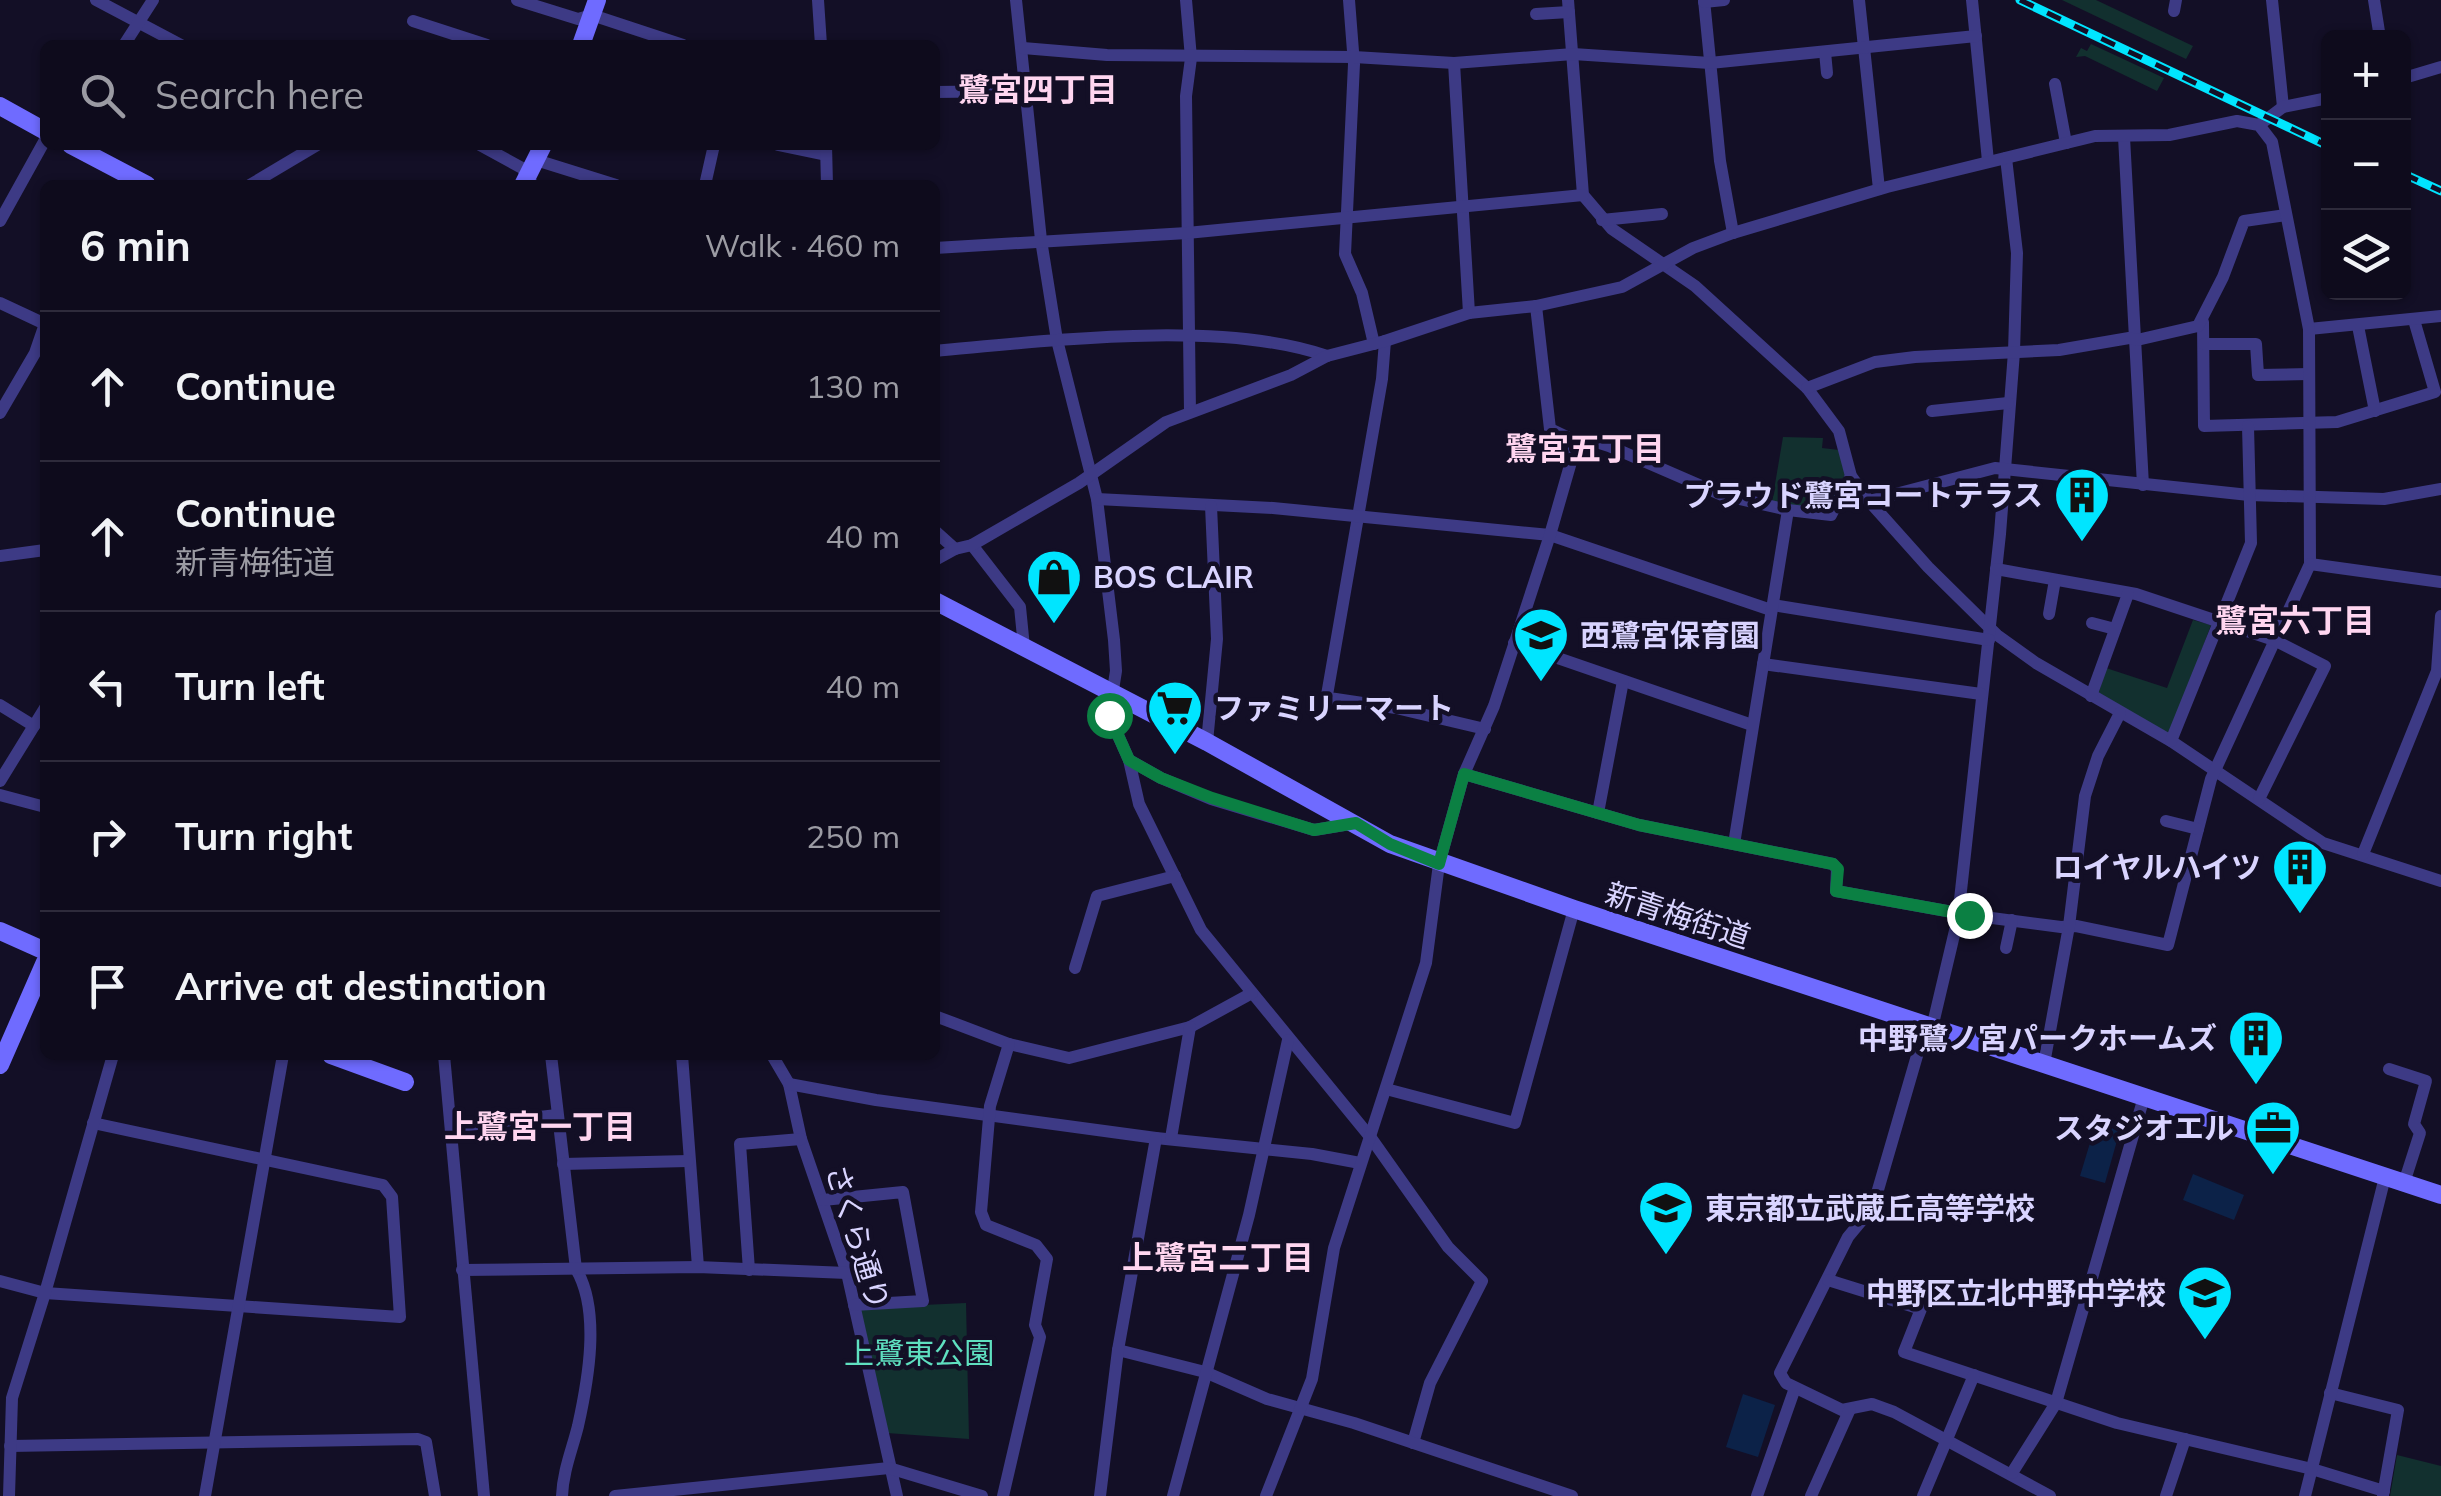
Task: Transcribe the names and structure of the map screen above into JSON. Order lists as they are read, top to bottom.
{
  "streets": {
    "main road": ["新青梅街道"],
    "street": ["さくら通り"]
  },
  "districts": [
    "鷺宮四丁目",
    "鷺宮五丁目",
    "鷺宮六丁目",
    "上鷺宮一丁目",
    "上鷺宮二丁目"
  ],
  "parks": ["上鷺東公園"],
  "places": {
    "building": ["プラウド鷺宮コートテラス", "ロイヤルハイツ", "中野鷺ノ宮パークホームズ"],
    "shop": ["BOS CLAIR"],
    "school or university": ["西鷺宮保育園", "東京都立武蔵丘高等学校", "中野区立北中野中学校"],
    "supermarket": ["ファミリーマート"],
    "office": ["スタジオエル"]
  },
  "page": {
    "map_buttons": ["+", "−"],
    "search": "Search here",
    "heading": ["6 min", "Walk · 460 m"],
    "list": [
      ["Continue", "130 m"],
      ["Continue", "新青梅街道", "40 m"],
      ["Turn left", "40 m"],
      ["Turn right", "250 m"],
      "Arrive at destination"
    ]
  }
}
